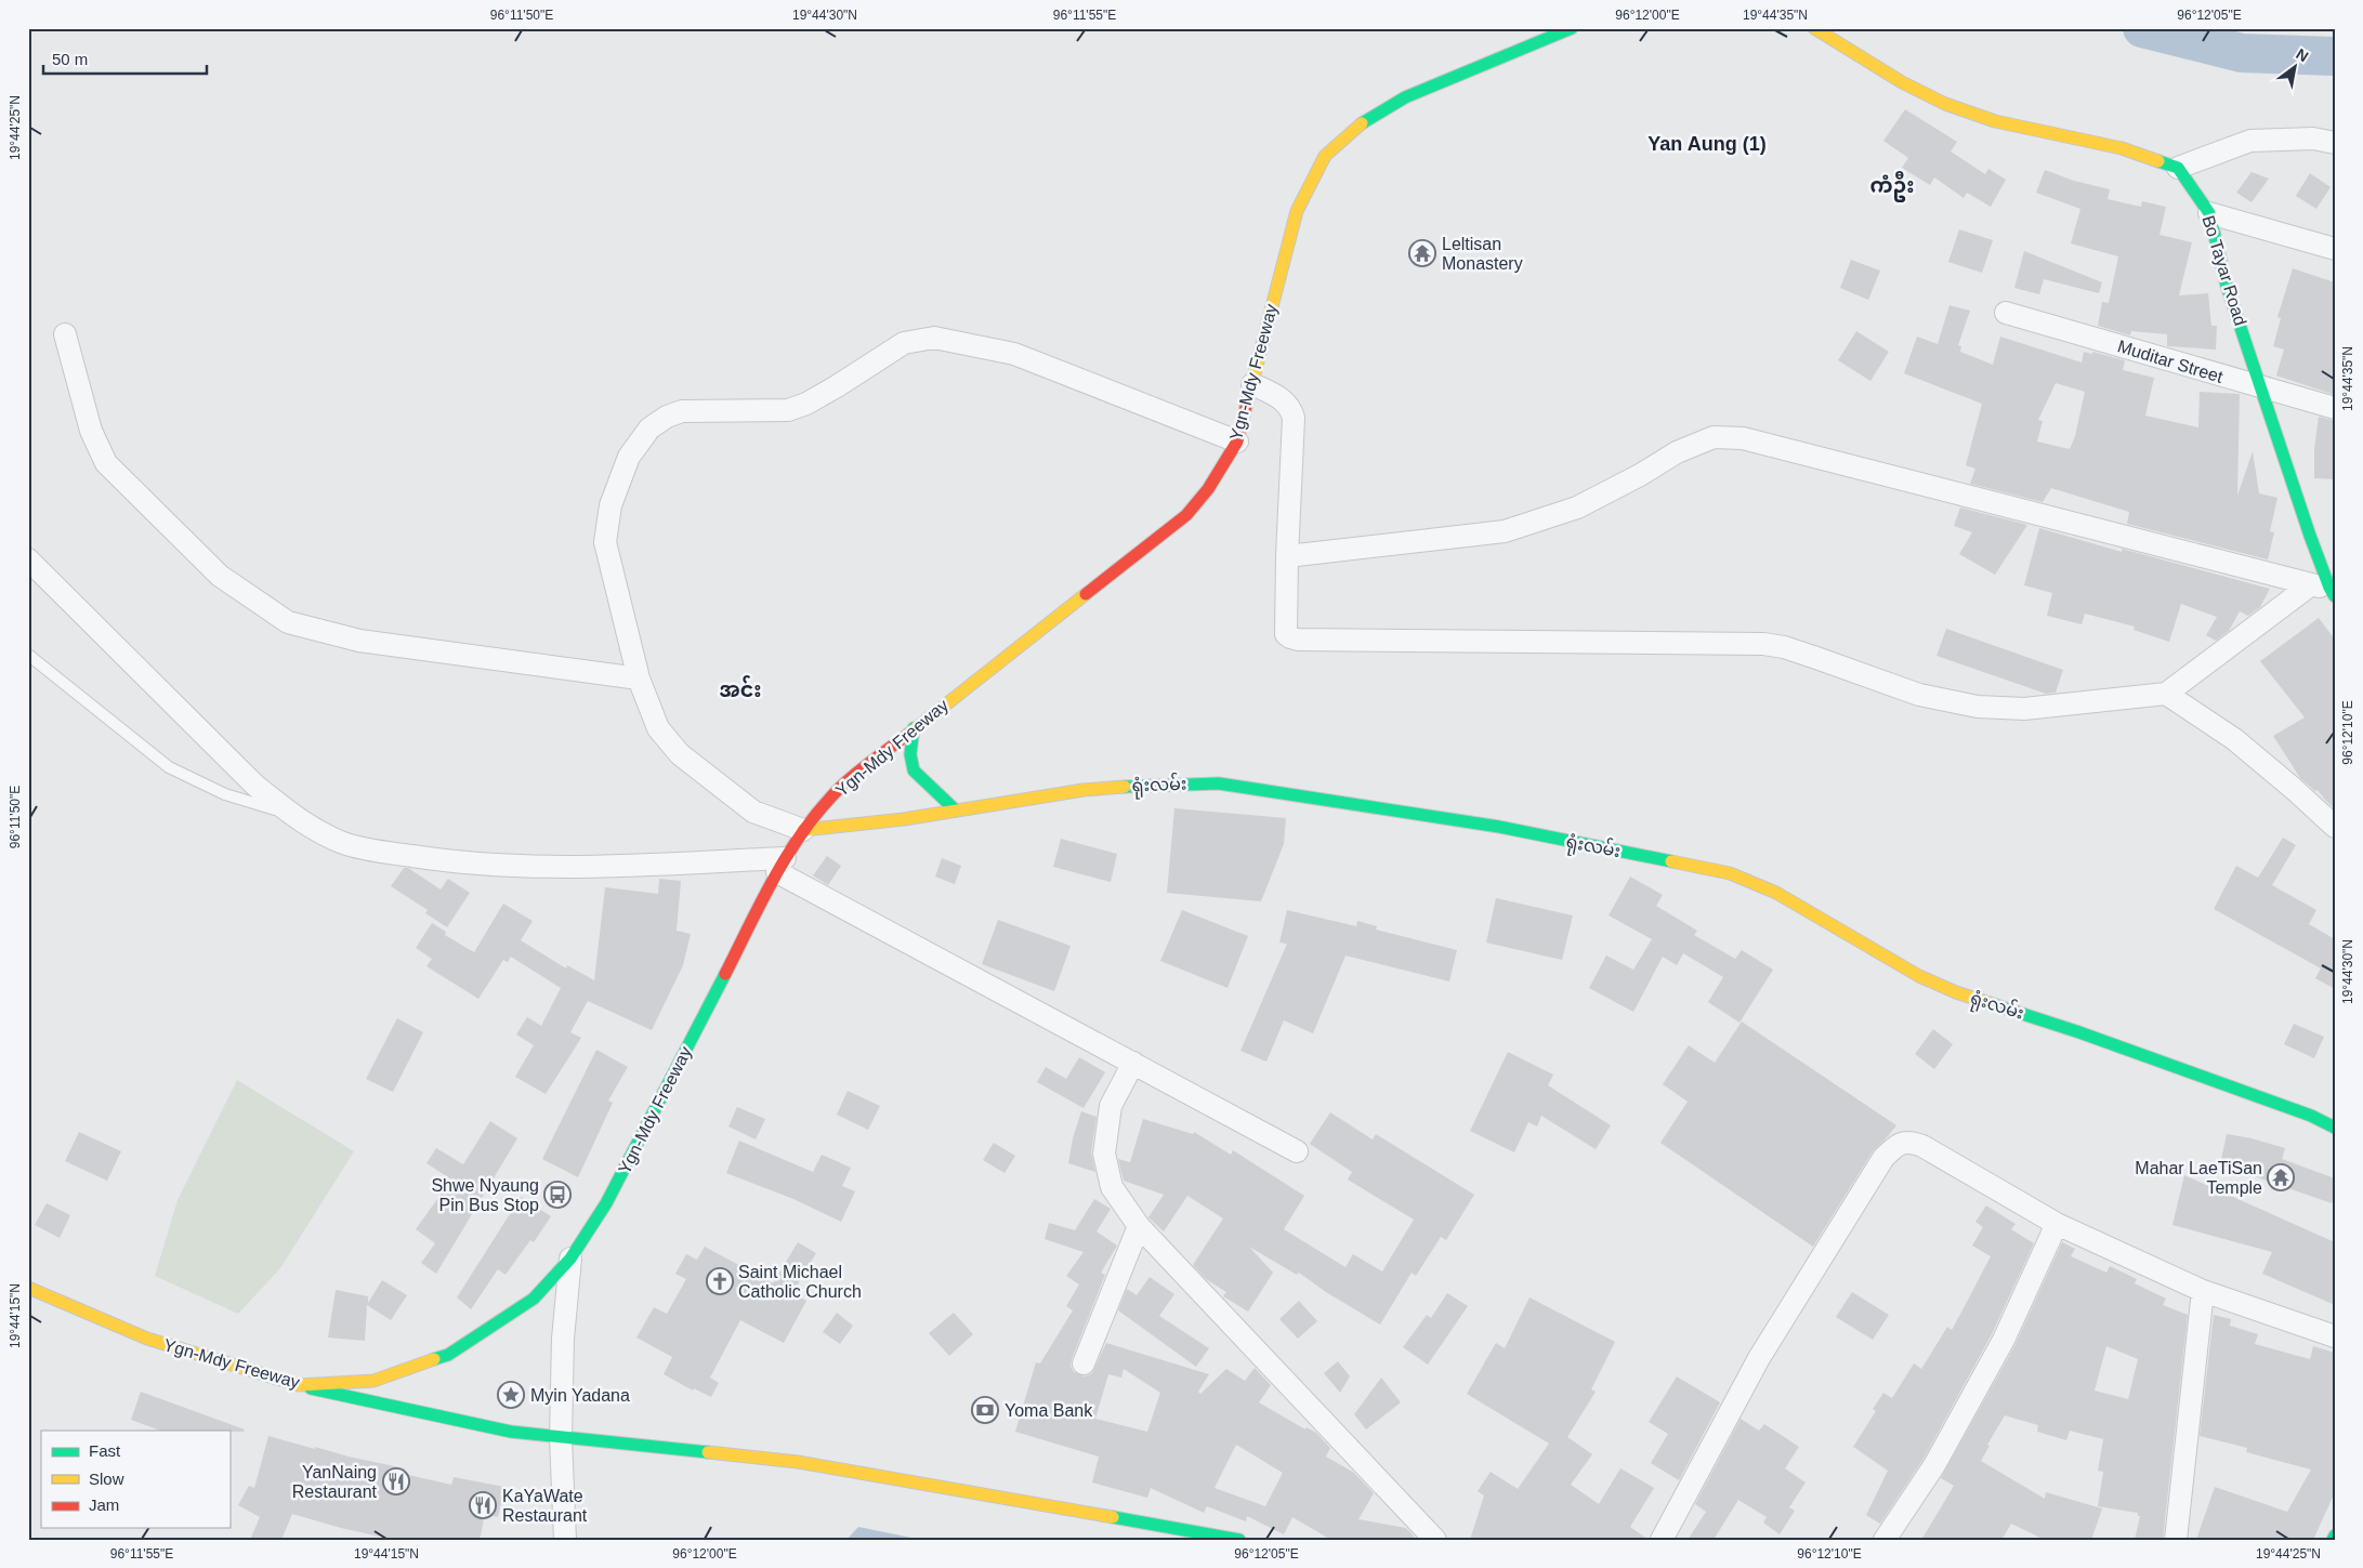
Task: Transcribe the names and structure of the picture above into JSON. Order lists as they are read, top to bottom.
{
  "streets": {
    "main road": ["Bo Tayar Road", "Ygn-Mdy Freeway", "ရုံးလမ်း"],
    "street": ["Muditar Street"]
  },
  "crossings": [
    ["Bo Tayar Road", "Muditar Street"],
    ["Ygn-Mdy Freeway", "ရုံးလမ်း"]
  ],
  "districts": ["Yan Aung (1)", "ကံဦး", "အင်း"],
  "places": {
    "temple": ["Leltisan Monastery", "Mahar LaeTiSan Temple"],
    "bus stop": ["Shwe Nyaung Pin Bus Stop"],
    "church": ["Saint Michael Catholic Church"],
    "place": ["Myin Yadana"],
    "bank": ["Yoma Bank"],
    "restaurant": ["YanNaing Restaurant", "KaYaWate Restaurant"]
  },
  "legend": ["Fast", "Slow", "Jam"],
  "scale_bar": "50 m",
  "north": "top right",
  "coordinates": [
    "96°11'50\"E",
    "19°44'30\"N",
    "96°11'55\"E",
    "96°12'00\"E",
    "19°44'35\"N",
    "96°12'05\"E",
    "19°44'25\"N",
    "96°12'10\"E",
    "19°44'15\"N"
  ]
}
